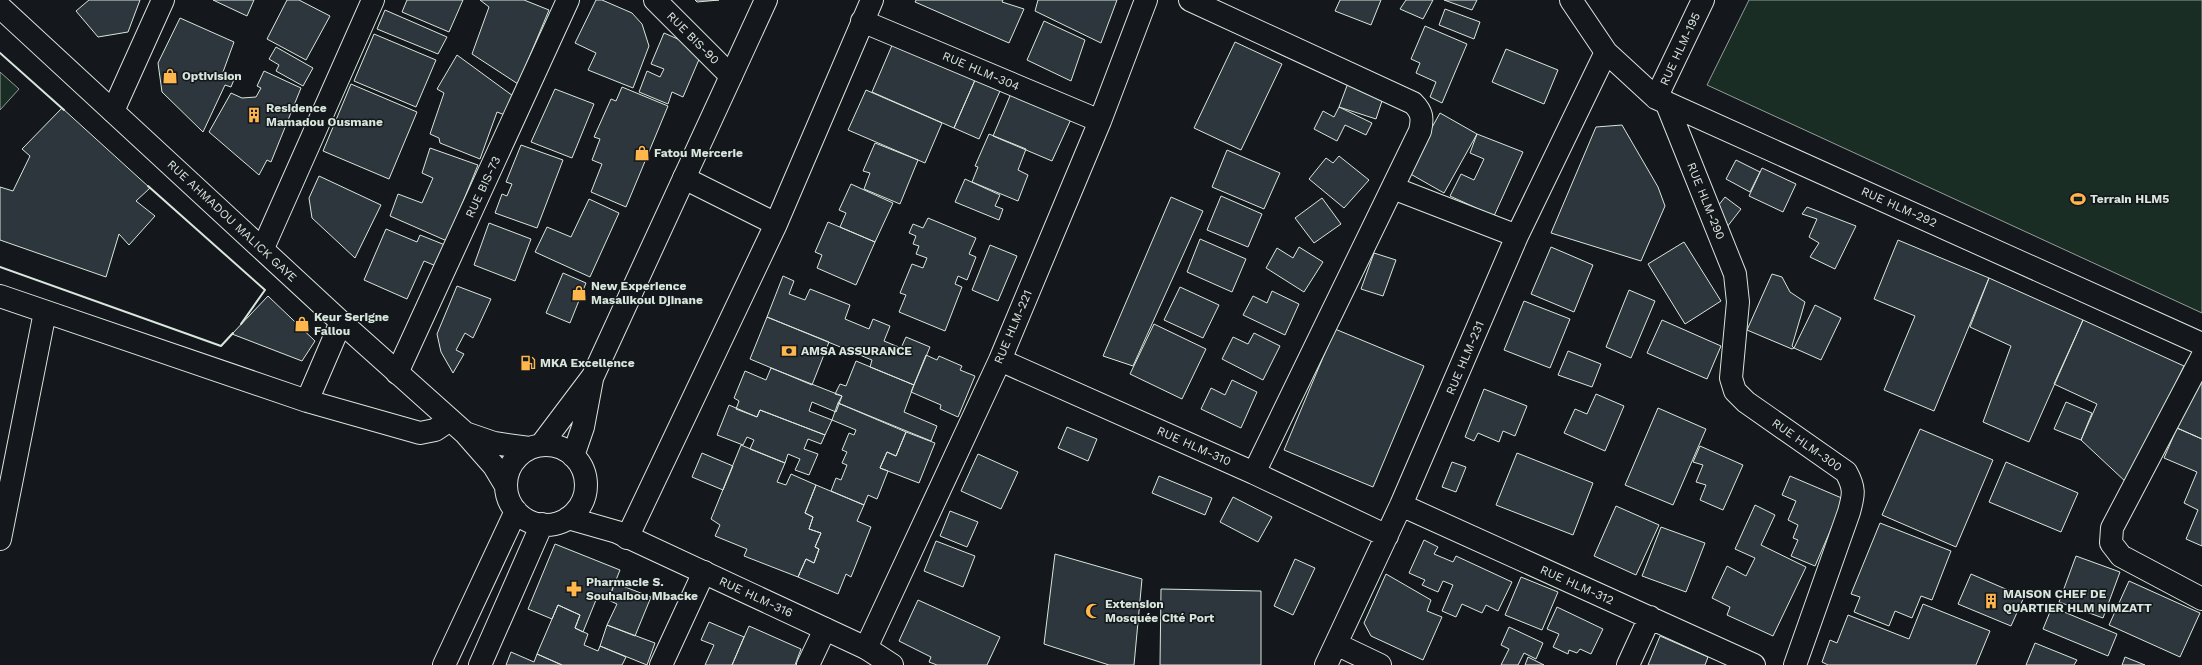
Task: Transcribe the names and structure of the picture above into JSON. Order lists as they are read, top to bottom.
{
  "streets": {
    "street": [
      "RUE BIS-90",
      "RUE HLM-195",
      "RUE HLM-304",
      "RUE BIS-73",
      "RUE HLM-290",
      "RUE HLM-292",
      "RUE AHMADOU MALICK GAYE",
      "RUE HLM-221",
      "RUE HLM-231",
      "RUE HLM-300",
      "RUE HLM-310",
      "RUE HLM-312",
      "RUE HLM-316"
    ]
  },
  "crossings": [
    ["RUE HLM-195", "RUE HLM-290"],
    ["RUE HLM-195", "RUE HLM-292"],
    ["RUE HLM-304", "RUE HLM-221"],
    ["RUE BIS-73", "RUE AHMADOU MALICK GAYE"],
    ["RUE HLM-290", "RUE HLM-292"],
    ["RUE HLM-290", "RUE HLM-300"],
    ["RUE HLM-292", "RUE HLM-231"],
    ["RUE AHMADOU MALICK GAYE", "RUE HLM-316"],
    ["RUE HLM-221", "RUE HLM-310"],
    ["RUE HLM-221", "RUE HLM-316"],
    ["RUE HLM-231", "RUE HLM-310"],
    ["RUE HLM-231", "RUE HLM-312"]
  ],
  "places": {
    "shop": [
      "Optivision",
      "Fatou Mercerie",
      "New Experience Masalikoul Djinane",
      "Keur Serigne Fallou"
    ],
    "building": ["Residence Mamadou Ousmane", "MAISON CHEF DE QUARTIER HLM NIMZATT"],
    "sports": ["Terrain HLM5"],
    "bank": ["AMSA ASSURANCE"],
    "fuel station": ["MKA Excellence"],
    "pharmacy": ["Pharmacie S. Souhaibou Mbacke"],
    "mosque": ["Extension Mosquée Cité Port"]
  }
}
